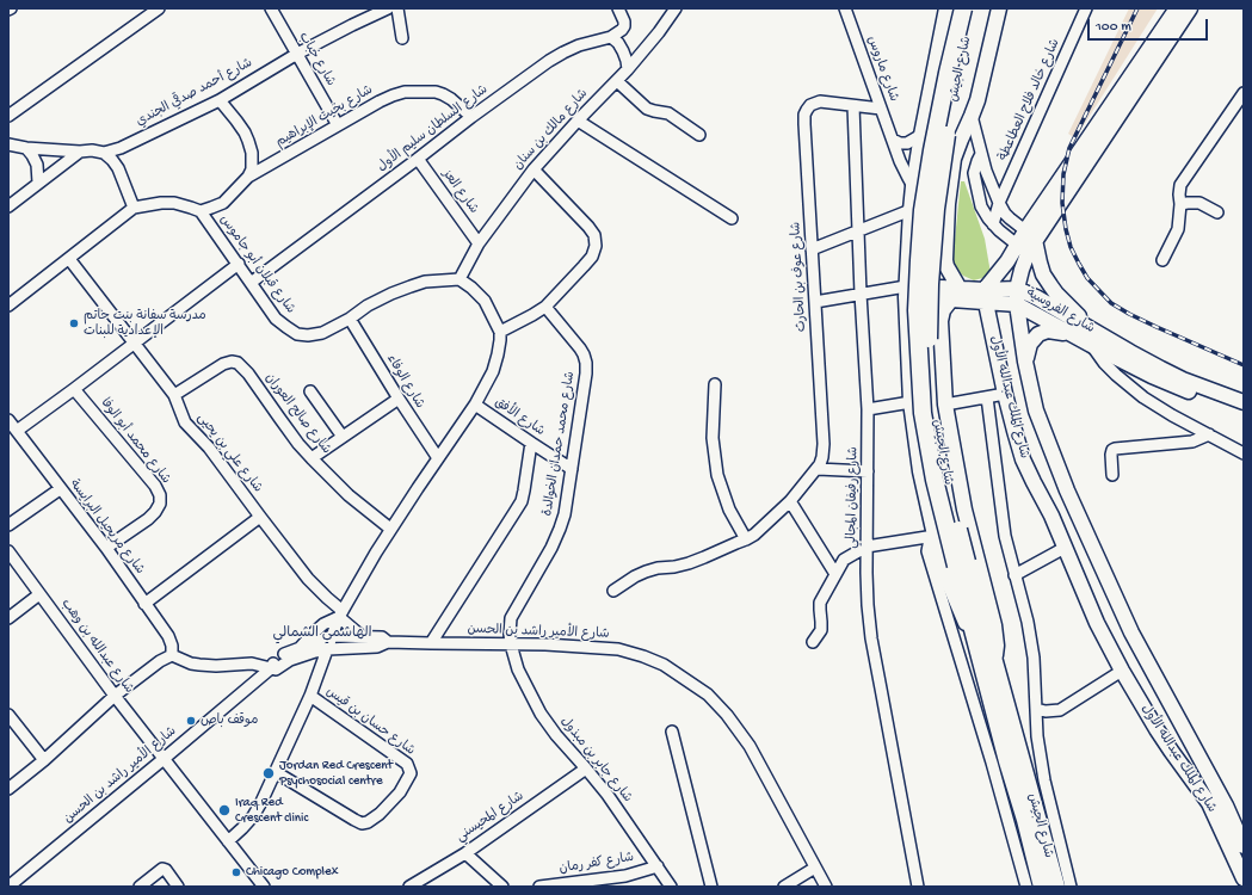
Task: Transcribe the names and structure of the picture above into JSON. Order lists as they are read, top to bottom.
{
  "streets": {
    "highway": ["شارع الجيش"],
    "main road": ["شارع الفروسية", "شارع الملك عبدالله الأول"],
    "street": [
      "شارع خباب",
      "شارع ماروس",
      "شارع أحمد صدقي الجندي",
      "شارع خالد فلاح العطاعطة",
      "شارع بخيت الإبراهيم",
      "شارع السلطان سليم الأول",
      "شارع مالك بن سنان",
      "شارع العز",
      "شارع قبلان أبو جاموس",
      "شارع عوف بن الحارث",
      "شارع الوفاء",
      "شارع صالح العوران",
      "شارع الأفق",
      "شارع محمد أبو الوفا",
      "شارع محمد حمدان الخوالدة",
      "شارع علي بن يحيى",
      "شارع رفيفان المجالي",
      "شارع مريحيل البرايسة",
      "شارع الأمير راشد بن الحسن",
      "شارع عبدالله بن وهب",
      "شارع حسان بن قيس",
      "شارع جابر بن مبذول",
      "شارع المحيسني",
      "شارع كفر رمان"
    ]
  },
  "crossings": [
    ["شارع خباب", "شارع أحمد صدقي الجندي"],
    ["شارع خباب", "شارع بخيت الإبراهيم"],
    ["شارع ماروس", "شارع عوف بن الحارث"],
    ["شارع بخيت الإبراهيم", "شارع السلطان سليم الأول"],
    ["شارع بخيت الإبراهيم", "شارع قبلان أبو جاموس"],
    ["شارع السلطان سليم الأول", "شارع العز"],
    ["شارع السلطان سليم الأول", "شارع قبلان أبو جاموس"],
    ["شارع مالك بن سنان", "شارع العز"],
    ["شارع مالك بن سنان", "شارع قبلان أبو جاموس"],
    ["شارع قبلان أبو جاموس", "شارع الوفاء"],
    ["شارع قبلان أبو جاموس", "شارع علي بن يحيى"],
    ["شارع عوف بن الحارث", "شارع الفروسية"],
    ["شارع عوف بن الحارث", "شارع رفيفان المجالي"],
    ["شارع الفروسية", "شارع الملك عبدالله الأول"],
    ["شارع الفروسية", "شارع رفيفان المجالي"],
    ["شارع صالح العوران", "شارع علي بن يحيى"],
    ["شارع الأفق", "شارع محمد حمدان الخوالدة"],
    ["شارع محمد أبو الوفا", "شارع مريحيل البرايسة"],
    ["شارع محمد حمدان الخوالدة", "شارع الأمير راشد بن الحسن"],
    ["شارع محمد حمدان الخوالدة", "شارع جابر بن مبذول"],
    ["شارع علي بن يحيى", "شارع الأمير راشد بن الحسن"],
    ["شارع الأمير راشد بن الحسن", "شارع عبدالله بن وهب"],
    ["شارع الأمير راشد بن الحسن", "شارع جابر بن مبذول"],
    ["شارع جابر بن مبذول", "شارع المحيسني"],
    ["شارع جابر بن مبذول", "شارع كفر رمان"]
  ],
  "districts": ["الهاشمي الشمالي"],
  "places": [
    "مدرسة سفانة بنت حاتم الإعدادية للبنات",
    "موقف باص",
    "Jordan Red Crescent Psychosocial centre",
    "Iraq Red Crescent clinic",
    "Chicago Complex"
  ],
  "scale_bar": "100 m"
}
